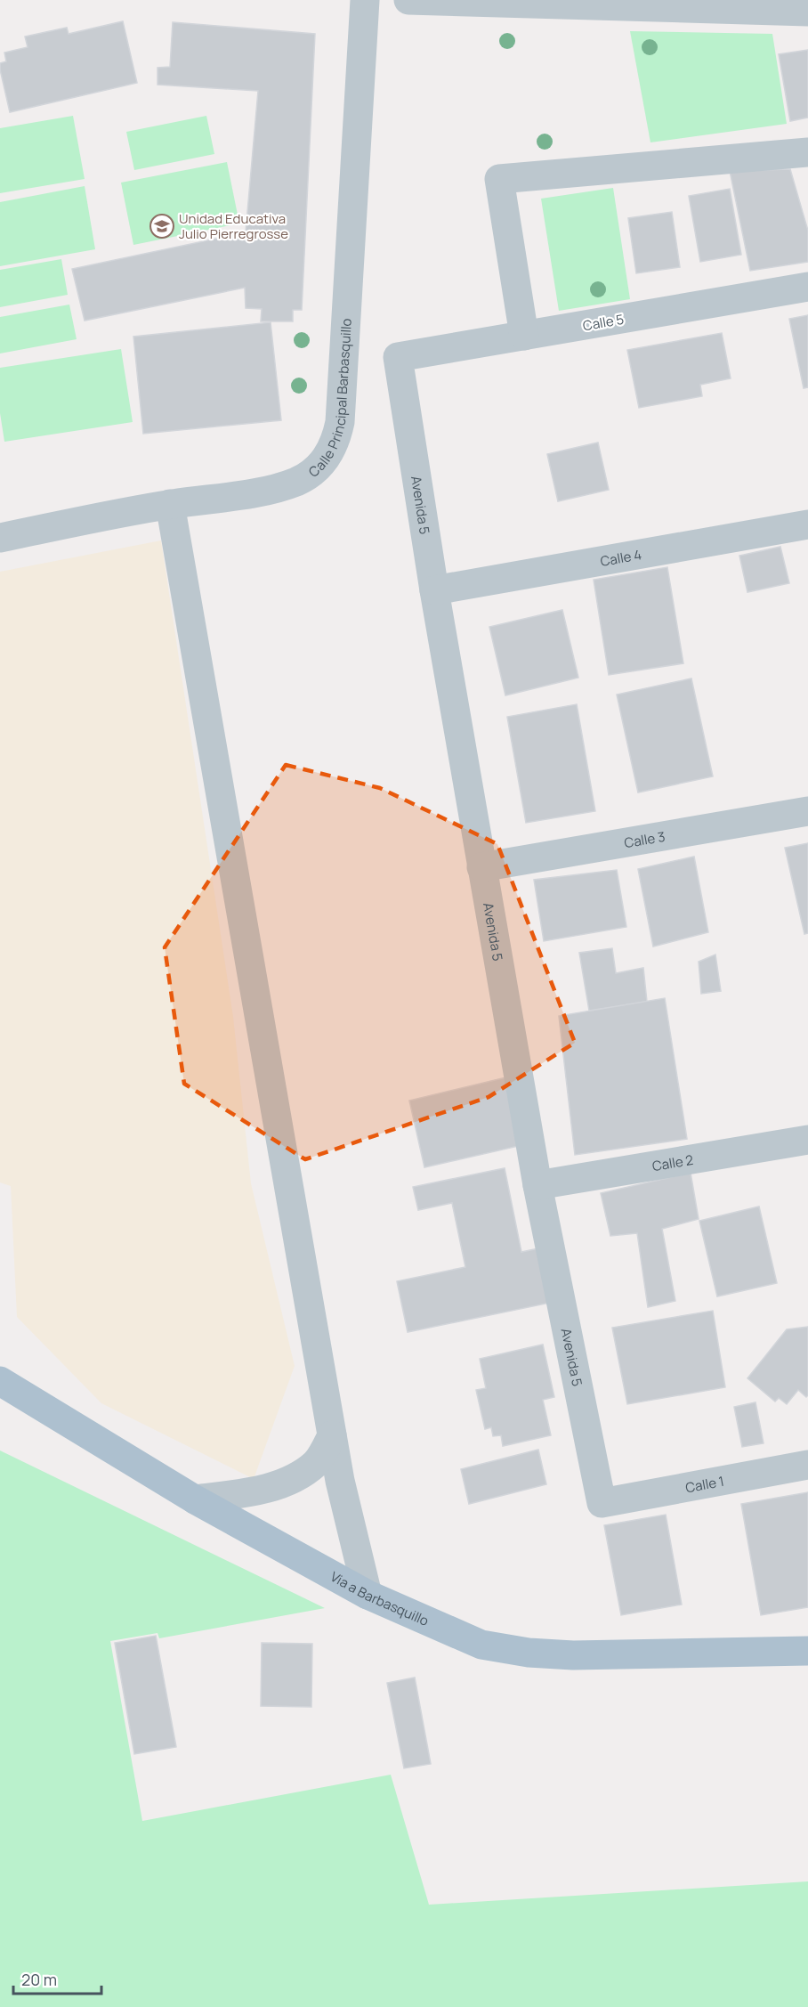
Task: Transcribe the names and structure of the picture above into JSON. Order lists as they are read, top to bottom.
{
  "streets": {
    "main road": ["Via a Barbasquillo"],
    "street": [
      "Calle 5",
      "Calle Principal Barbasquillo",
      "Avenida 5",
      "Calle 4",
      "Calle 3",
      "Calle 2",
      "Calle 1"
    ]
  },
  "crossings": [
    ["Calle 5", "Avenida 5"],
    ["Avenida 5", "Calle 4"],
    ["Avenida 5", "Calle 3"],
    ["Avenida 5", "Calle 2"],
    ["Avenida 5", "Calle 1"]
  ],
  "places": {
    "school or university": ["Unidad Educativa Julio Pierregrosse"]
  },
  "scale_bar": "20 m"
}
